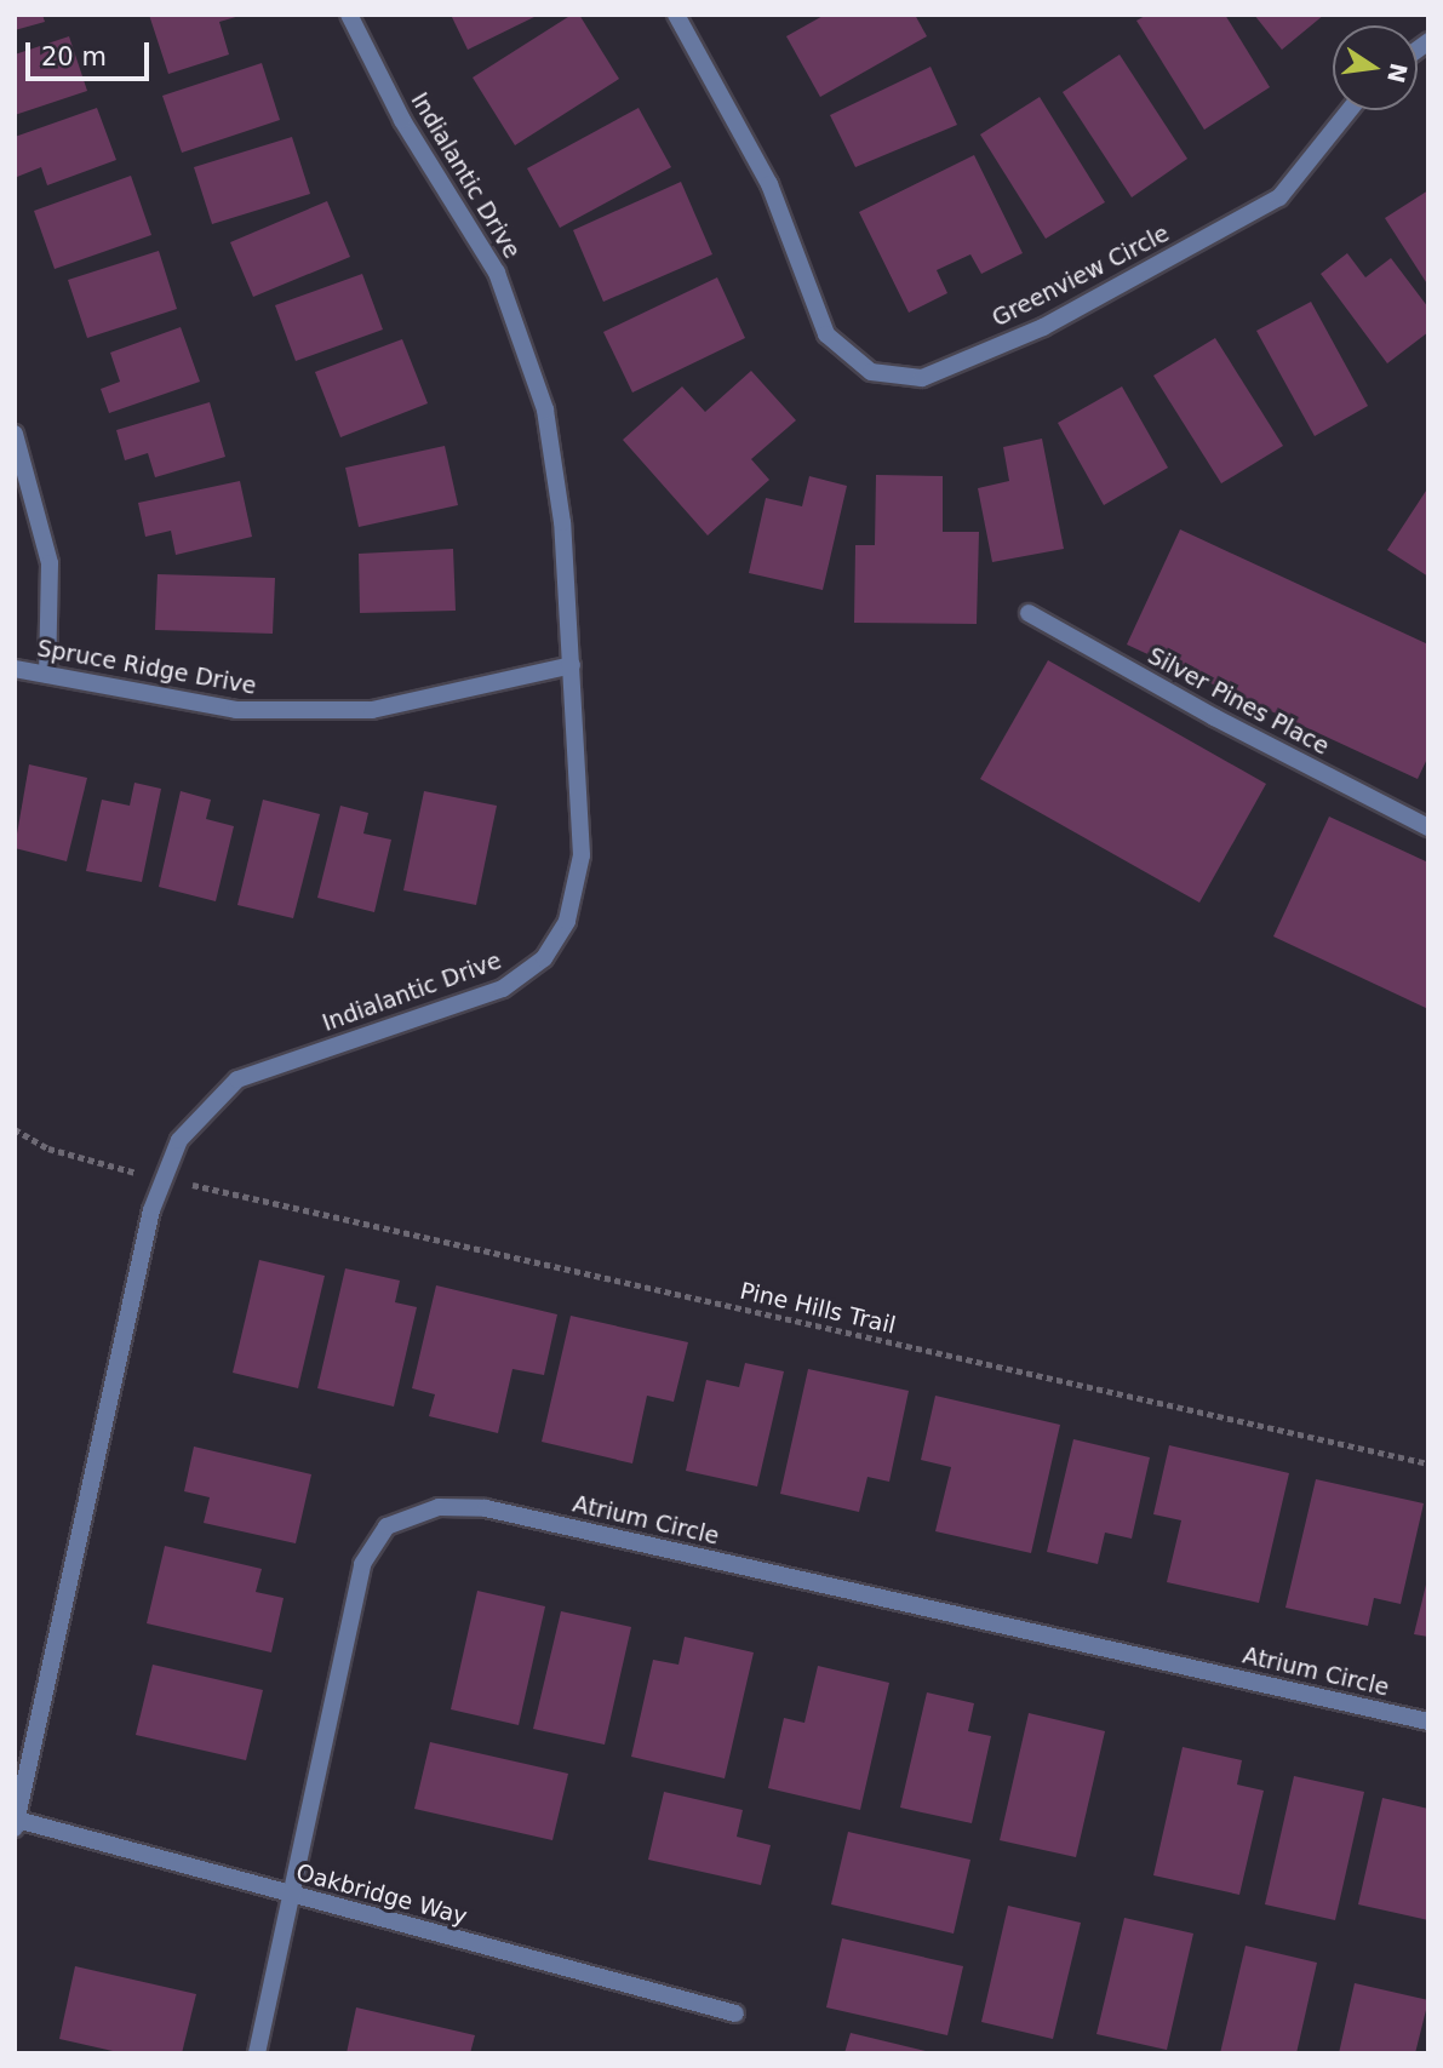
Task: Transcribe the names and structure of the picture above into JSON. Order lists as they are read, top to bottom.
{
  "streets": {
    "street": [
      "Indialantic Drive",
      "Greenview Circle",
      "Spruce Ridge Drive",
      "Silver Pines Place",
      "Atrium Circle",
      "Oakbridge Way"
    ],
    "path": ["Pine Hills Trail"]
  },
  "crossings": [
    ["Indialantic Drive", "Spruce Ridge Drive"],
    ["Indialantic Drive", "Oakbridge Way"],
    ["Atrium Circle", "Oakbridge Way"]
  ],
  "scale_bar": "20 m",
  "north": "right"
}
